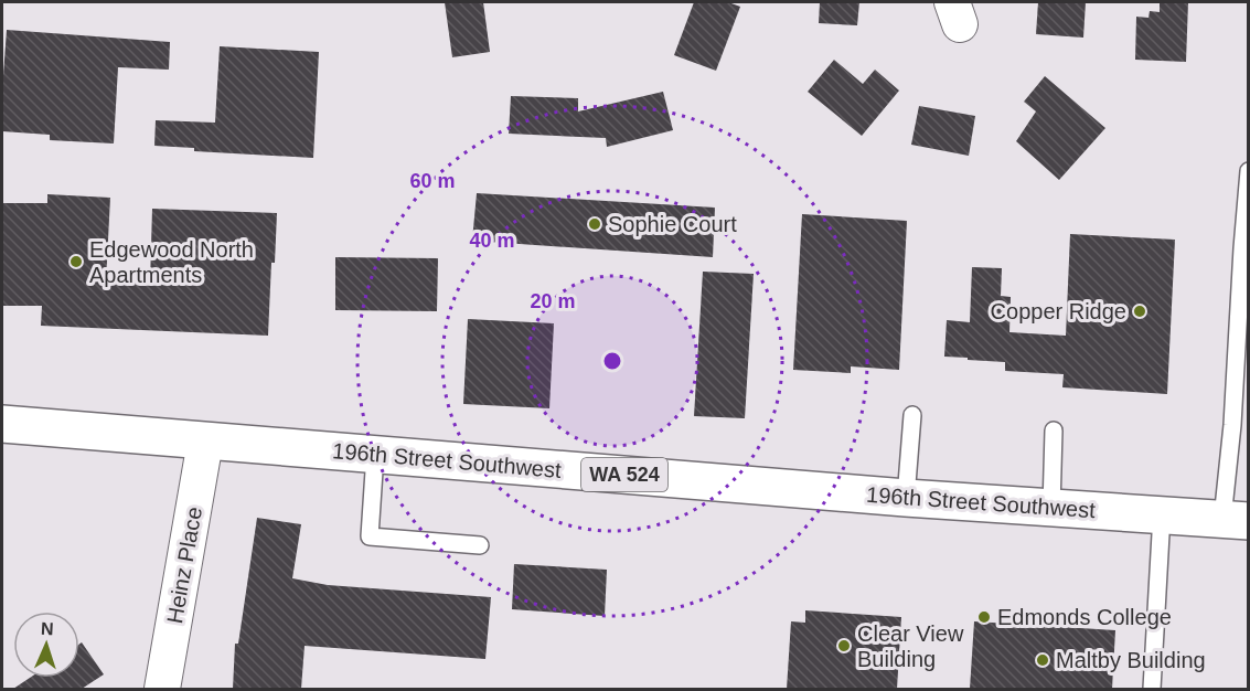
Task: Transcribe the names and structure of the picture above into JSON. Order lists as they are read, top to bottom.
{
  "streets": {
    "main road": ["196th Street Southwest", "WA 524"],
    "street": ["Heinz Place"]
  },
  "crossings": [
    ["196th Street Southwest", "Heinz Place"]
  ],
  "places": [
    "Sophie Court",
    "Edgewood North Apartments",
    "Copper Ridge",
    "Edmonds College",
    "Clear View Building",
    "Maltby Building"
  ],
  "north": "top",
  "rings": ["60 m", "40 m", "20 m"]
}
